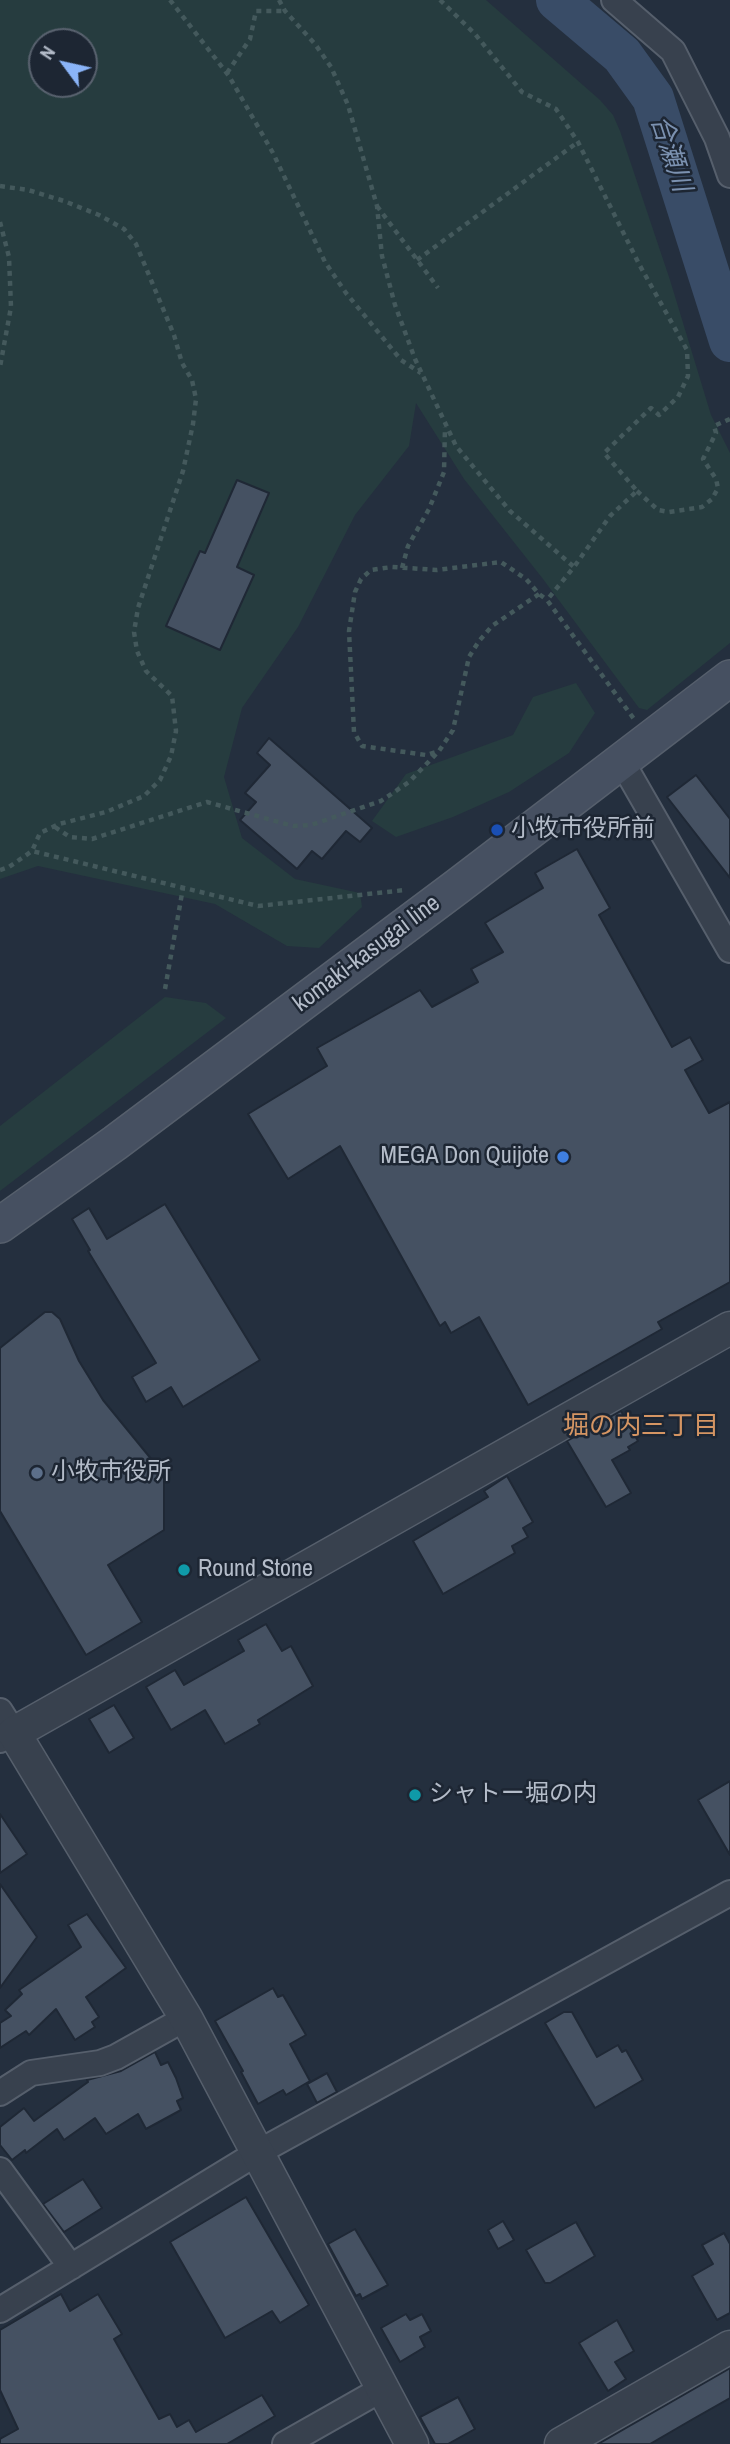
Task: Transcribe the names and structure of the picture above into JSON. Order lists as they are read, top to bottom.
{
  "streets": {
    "main road": ["komaki-kasugai line"]
  },
  "districts": ["堀の内三丁目"],
  "water": ["合瀬川"],
  "places": [
    "小牧市役所前",
    "MEGA Don Quijote",
    "小牧市役所",
    "Round Stone",
    "シャトー堀の内"
  ],
  "north": "top left"
}
